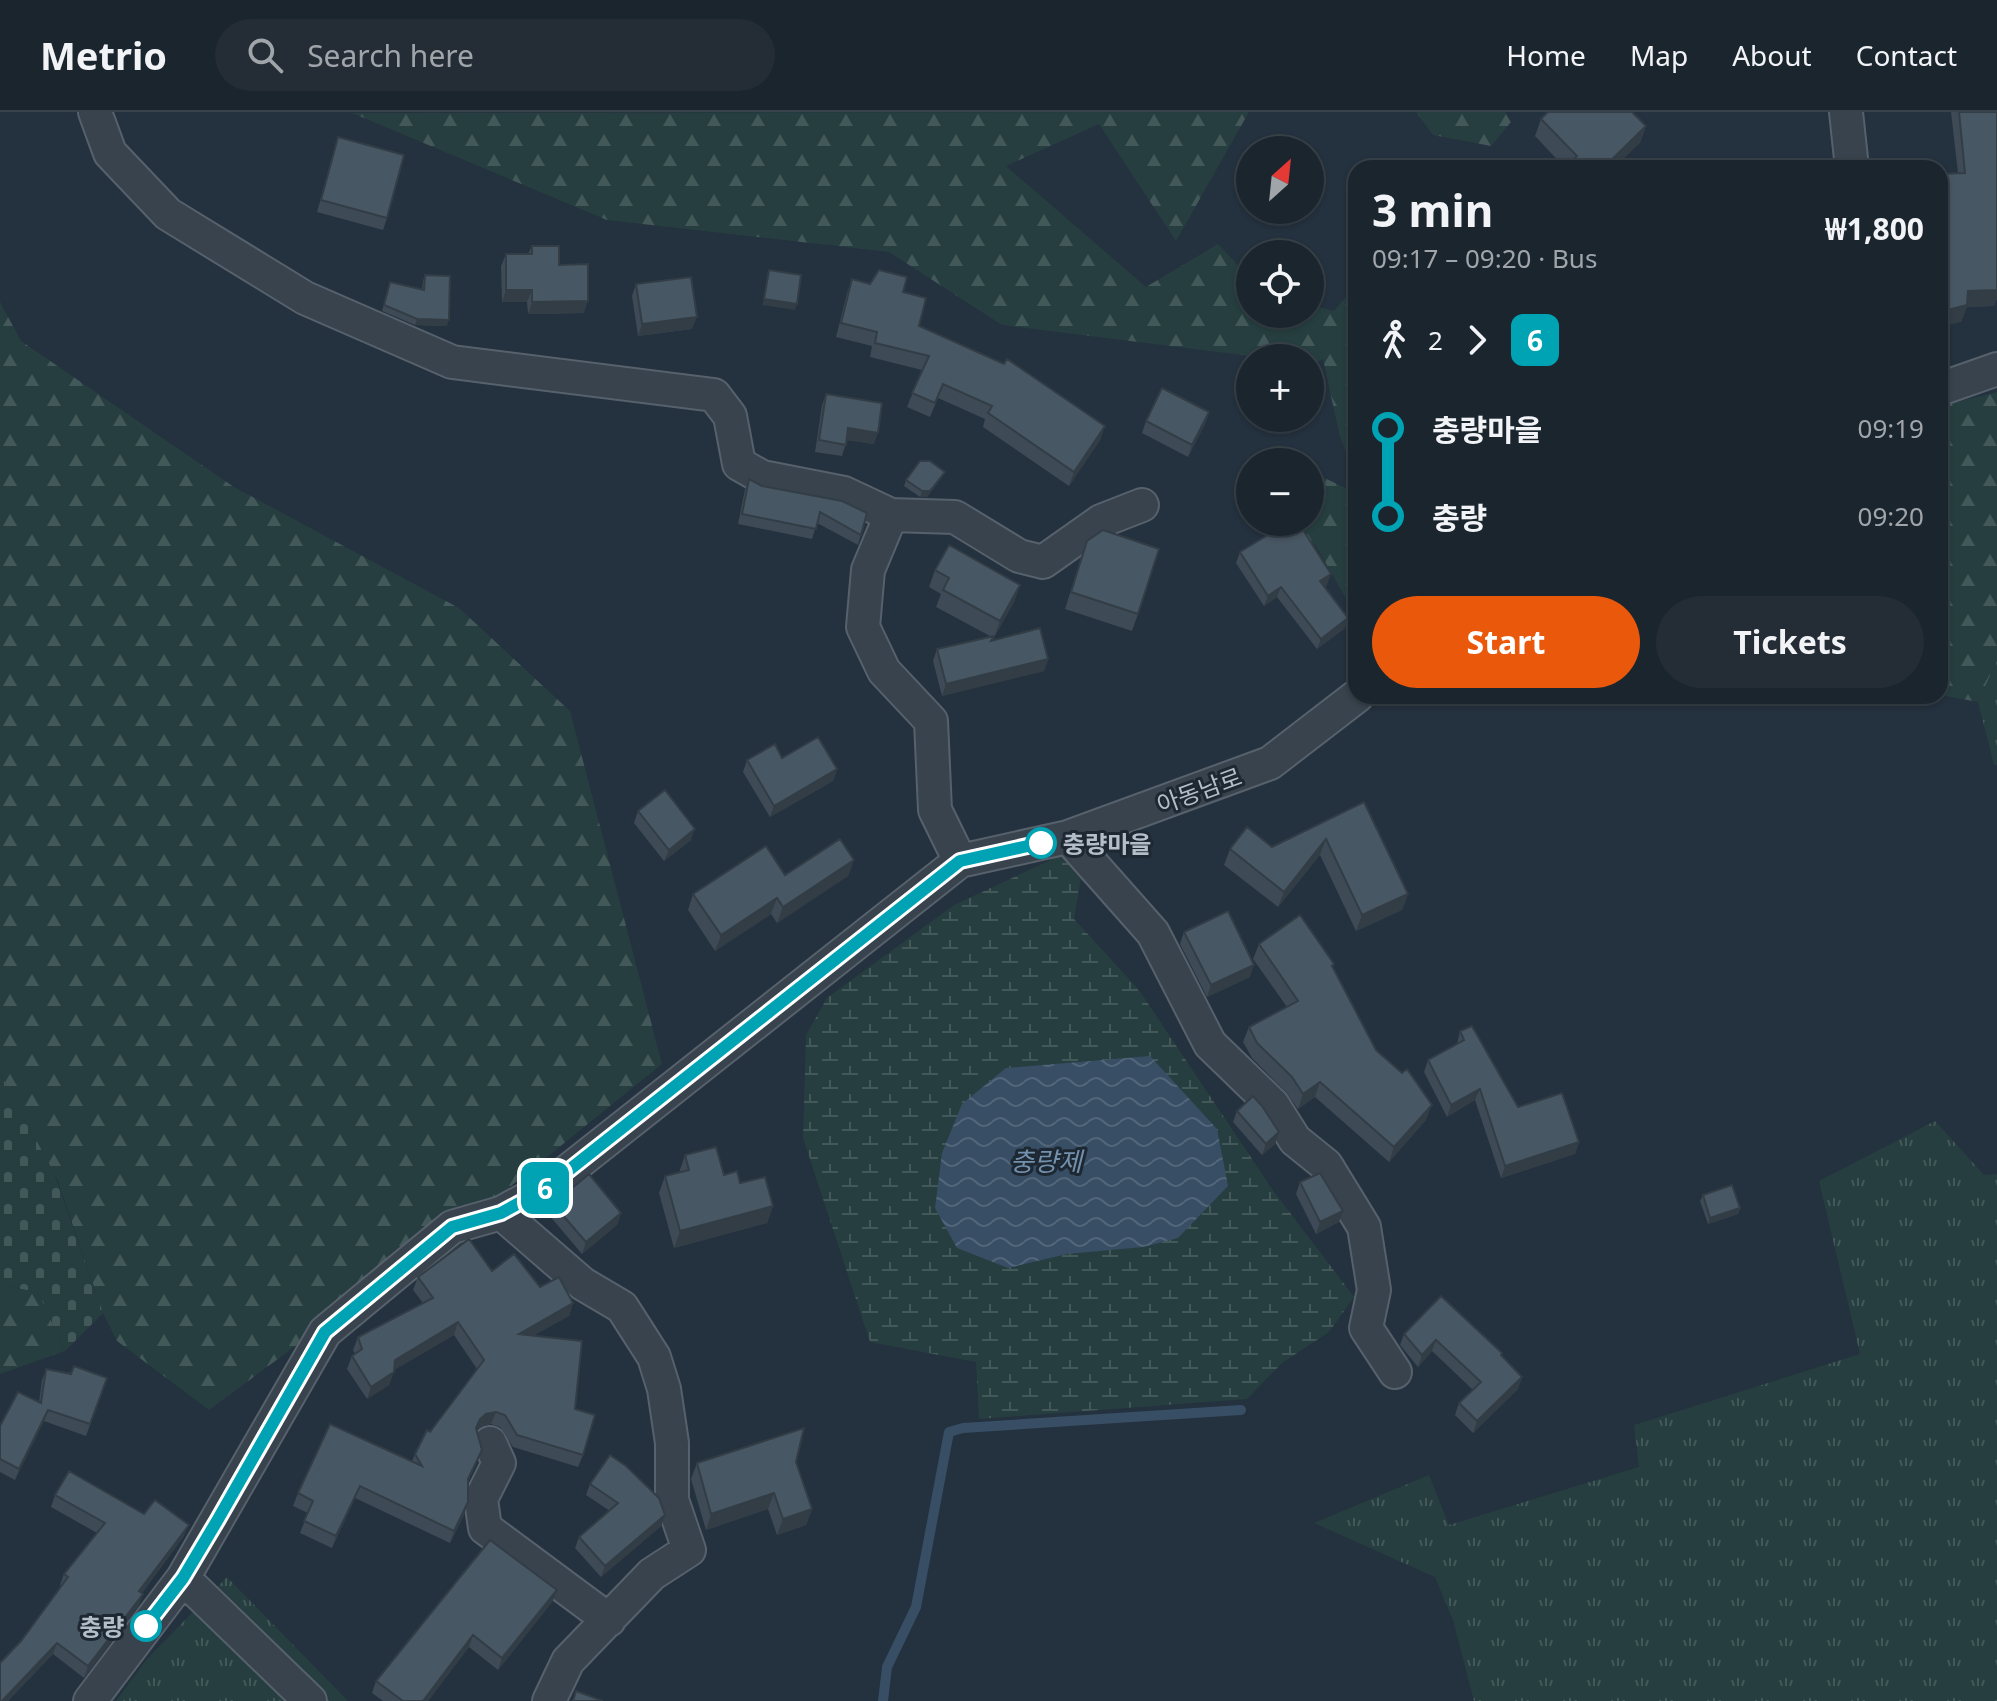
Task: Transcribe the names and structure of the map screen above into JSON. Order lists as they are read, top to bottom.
{
  "streets": {
    "street": ["아동남로"]
  },
  "water": ["충량제"],
  "places": ["충량마을", "충량"],
  "lines": ["bus line 6"],
  "north": "top right",
  "page": {
    "header": "Metrio",
    "search": "Search here",
    "nav": [
      "Home",
      "Map",
      "About",
      "Contact"
    ],
    "on_map": "6",
    "map_buttons": ["+", "−"],
    "heading": ["3 min", "09:17 – 09:20 · Bus", "₩1,800"],
    "legs": ["2", "6"],
    "list": [
      {
        "name": "충량마을",
        "value": "09:19"
      },
      {
        "name": "충량",
        "value": "09:20"
      }
    ],
    "buttons": ["Start", "Tickets"]
  }
}
